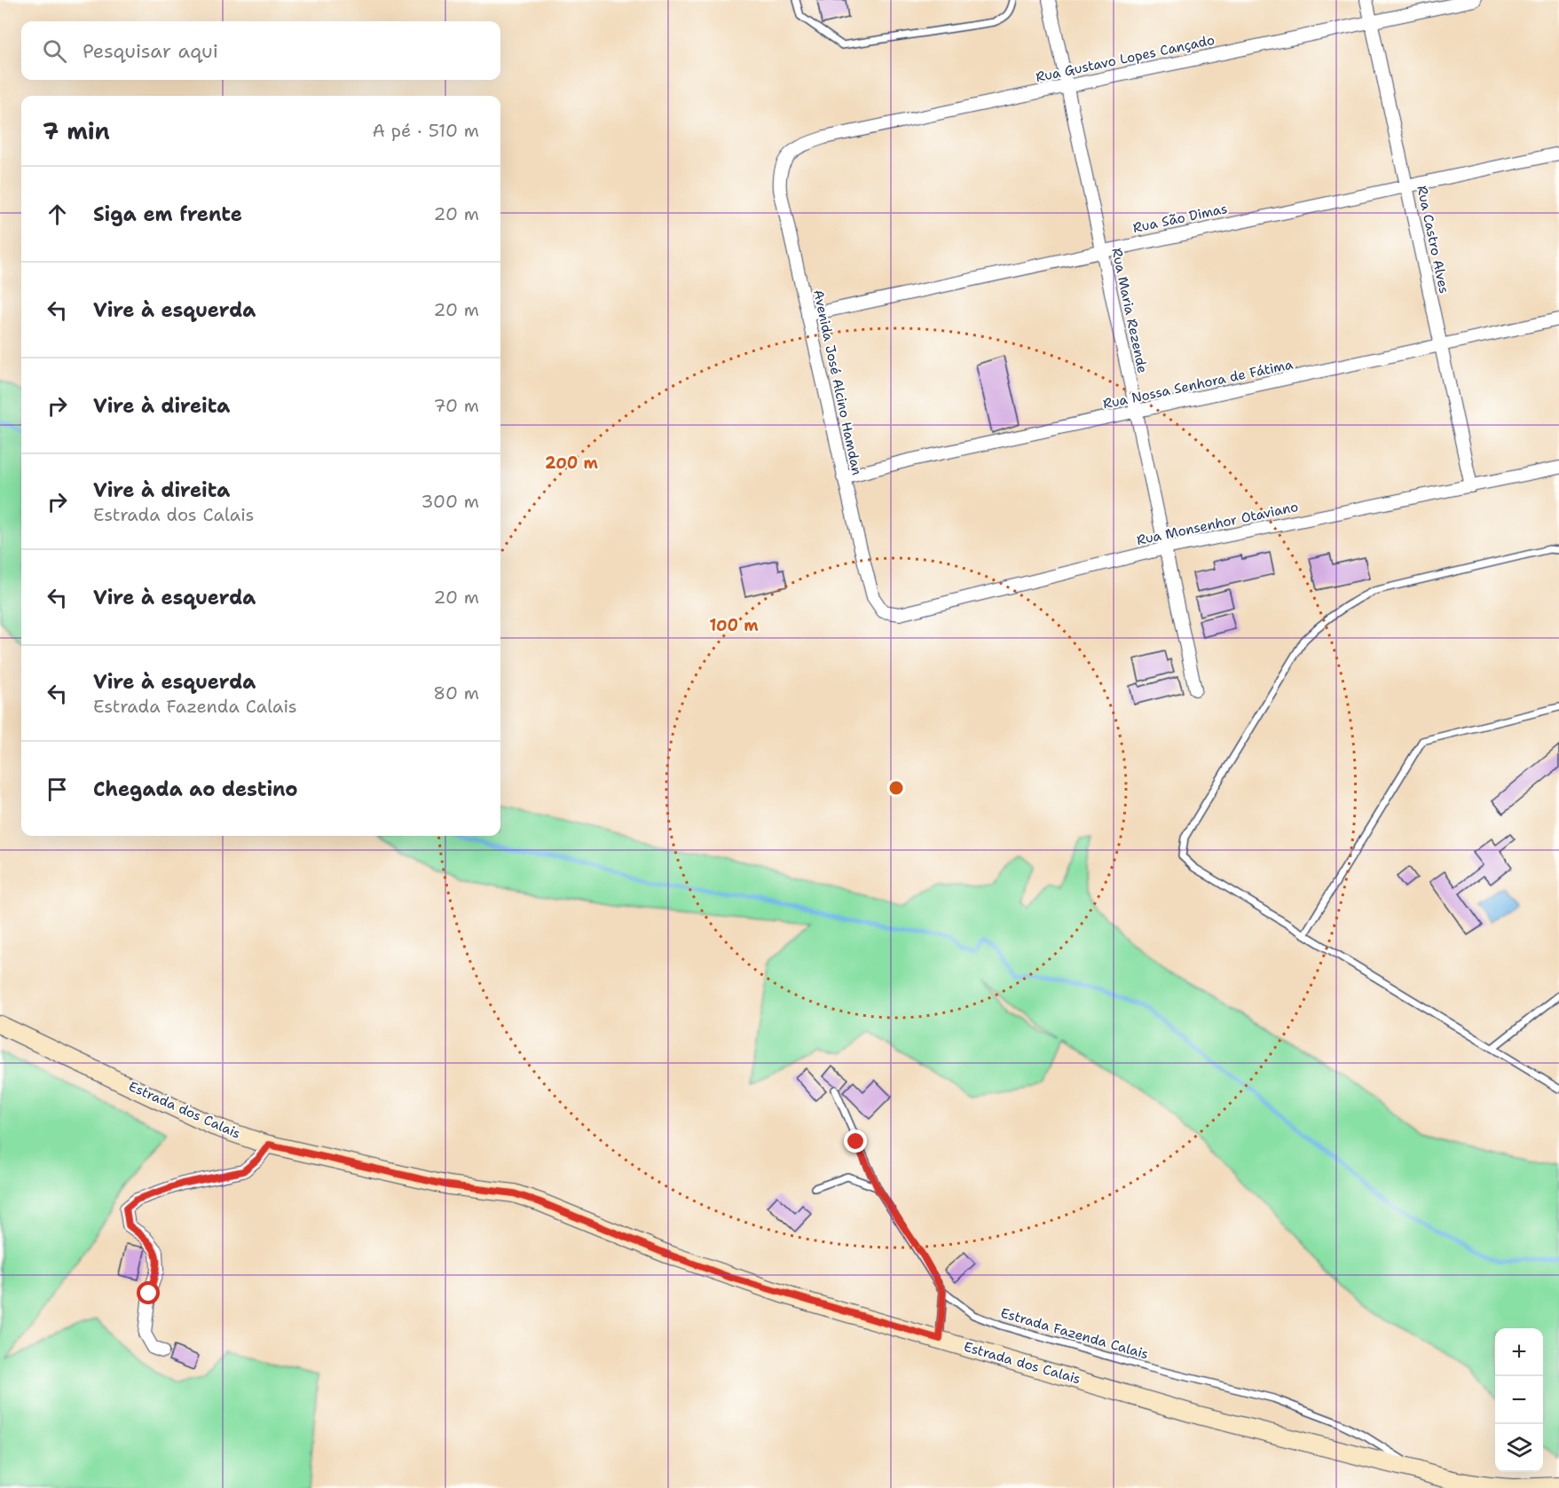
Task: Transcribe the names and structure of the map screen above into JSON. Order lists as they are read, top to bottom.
{
  "streets": {
    "street": [
      "Rua Gustavo Lopes Cançado",
      "Rua São Dimas",
      "Rua Castro Alves",
      "Rua Maria Rezende",
      "Avenida José Alcino Hamdan",
      "Rua Nossa Senhora de Fátima",
      "Rua Monsenhor Otaviano",
      "Estrada dos Calais"
    ],
    "lane": ["Estrada Fazenda Calais"]
  },
  "crossings": [
    ["Rua Gustavo Lopes Cançado", "Rua Castro Alves"],
    ["Rua Gustavo Lopes Cançado", "Rua Maria Rezende"],
    ["Rua Gustavo Lopes Cançado", "Avenida José Alcino Hamdan"],
    ["Rua São Dimas", "Rua Castro Alves"],
    ["Rua São Dimas", "Rua Maria Rezende"],
    ["Rua São Dimas", "Avenida José Alcino Hamdan"],
    ["Rua Castro Alves", "Rua Nossa Senhora de Fátima"],
    ["Rua Castro Alves", "Rua Monsenhor Otaviano"],
    ["Rua Maria Rezende", "Rua Nossa Senhora de Fátima"],
    ["Rua Maria Rezende", "Rua Monsenhor Otaviano"],
    ["Avenida José Alcino Hamdan", "Rua Nossa Senhora de Fátima"],
    ["Avenida José Alcino Hamdan", "Rua Monsenhor Otaviano"],
    ["Estrada dos Calais", "Estrada Fazenda Calais"]
  ],
  "page": {
    "search": "Pesquisar aqui",
    "heading": ["7 min", "A pé · 510 m"],
    "list": [
      ["Siga em frente", "20 m"],
      ["Vire à esquerda", "20 m"],
      ["Vire à direita", "70 m"],
      ["Vire à direita", "Estrada dos Calais", "300 m"],
      ["Vire à esquerda", "20 m"],
      ["Vire à esquerda", "Estrada Fazenda Calais", "80 m"],
      "Chegada ao destino"
    ],
    "map_buttons": ["+", "−"]
  },
  "rings": ["200 m", "100 m"]
}
